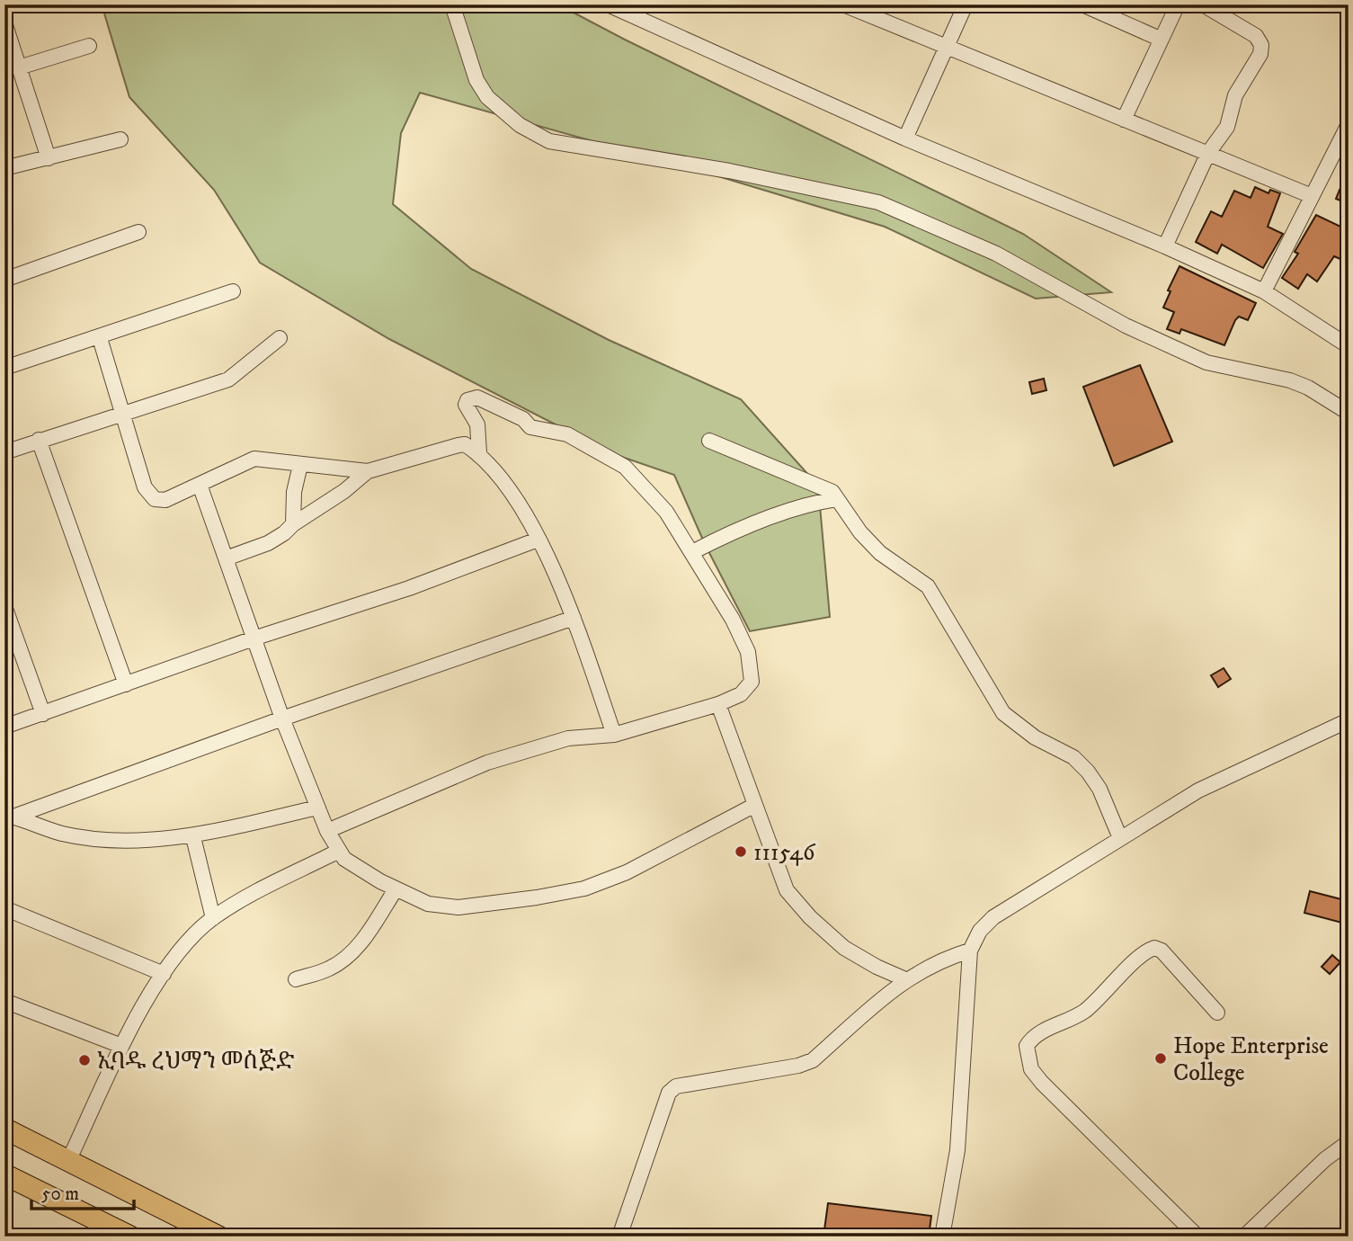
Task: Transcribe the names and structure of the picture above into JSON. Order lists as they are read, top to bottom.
{
  "places": ["111546", "Hope Enterprise College", "ኢባዱ ረህማን መስጅድ"],
  "scale_bar": "50 m"
}
